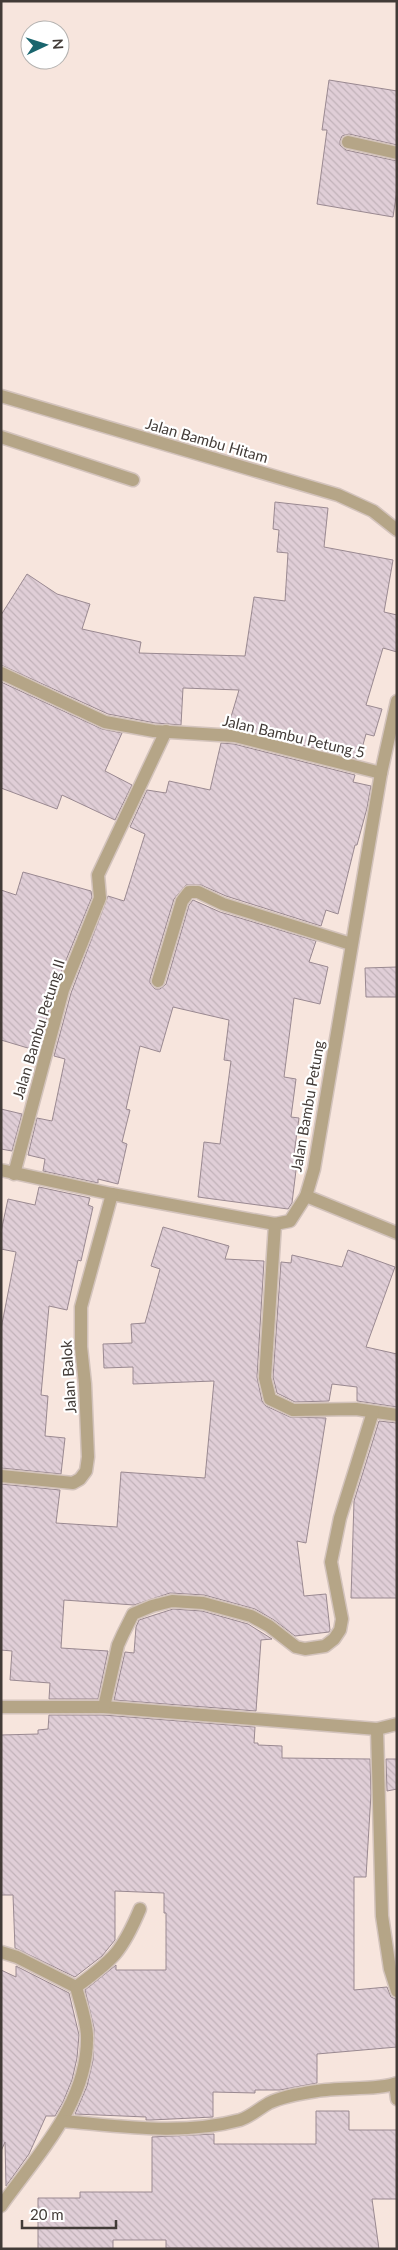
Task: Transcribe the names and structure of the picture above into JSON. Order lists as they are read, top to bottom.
{
  "streets": {
    "street": [
      "Jalan Bambu Hitam",
      "Jalan Bambu Petung 5",
      "Jalan Bambu Petung II",
      "Jalan Bambu Petung",
      "Jalan Balok"
    ]
  },
  "crossings": [
    ["Jalan Bambu Petung 5", "Jalan Bambu Petung II"],
    ["Jalan Bambu Petung 5", "Jalan Bambu Petung"]
  ],
  "scale_bar": "20 m",
  "north": "right"
}
